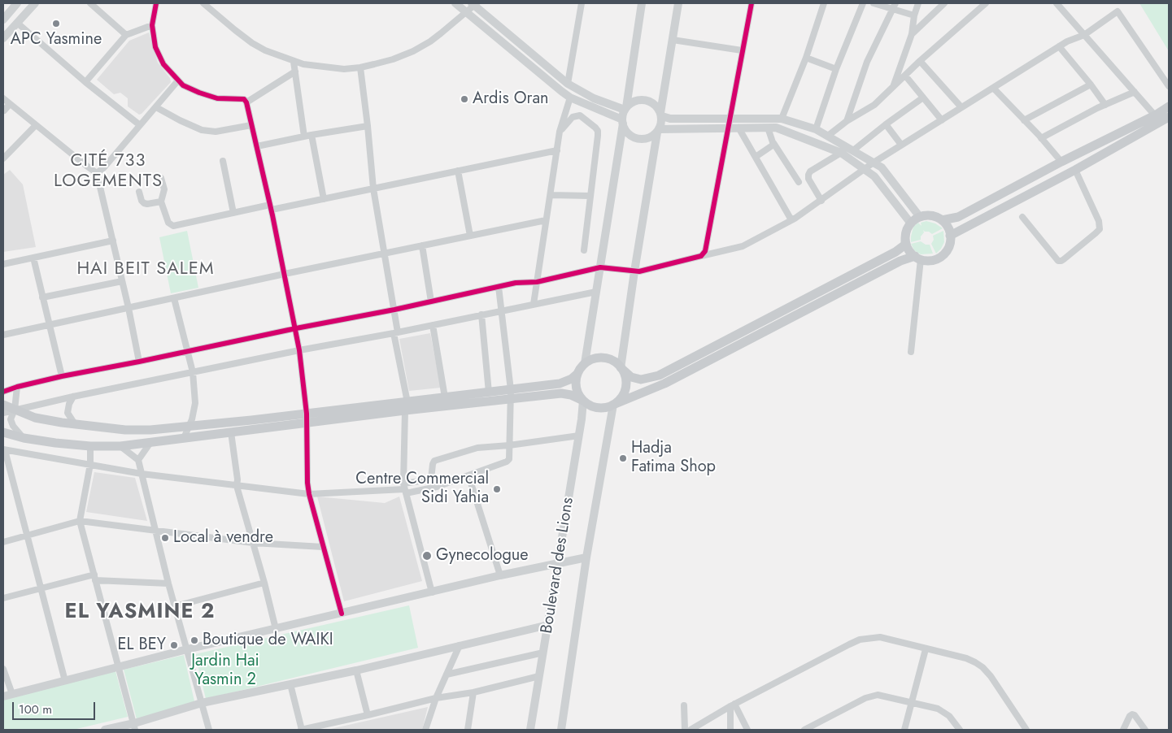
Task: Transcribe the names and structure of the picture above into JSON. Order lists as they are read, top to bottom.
{
  "streets": {
    "main road": ["Boulevard des Lions"]
  },
  "districts": ["CITÉ 733 LOGEMENTS", "HAI BEIT SALEM", "EL YASMINE 2"],
  "parks": ["Jardin Hai Yasmin 2"],
  "places": [
    "APC Yasmine",
    "Ardis Oran",
    "Hadja Fatima Shop",
    "Centre Commercial Sidi Yahia",
    "Local à vendre",
    "Gynecologue",
    "Boutique de WAIKI",
    "EL BEY"
  ],
  "scale_bar": "100 m"
}
